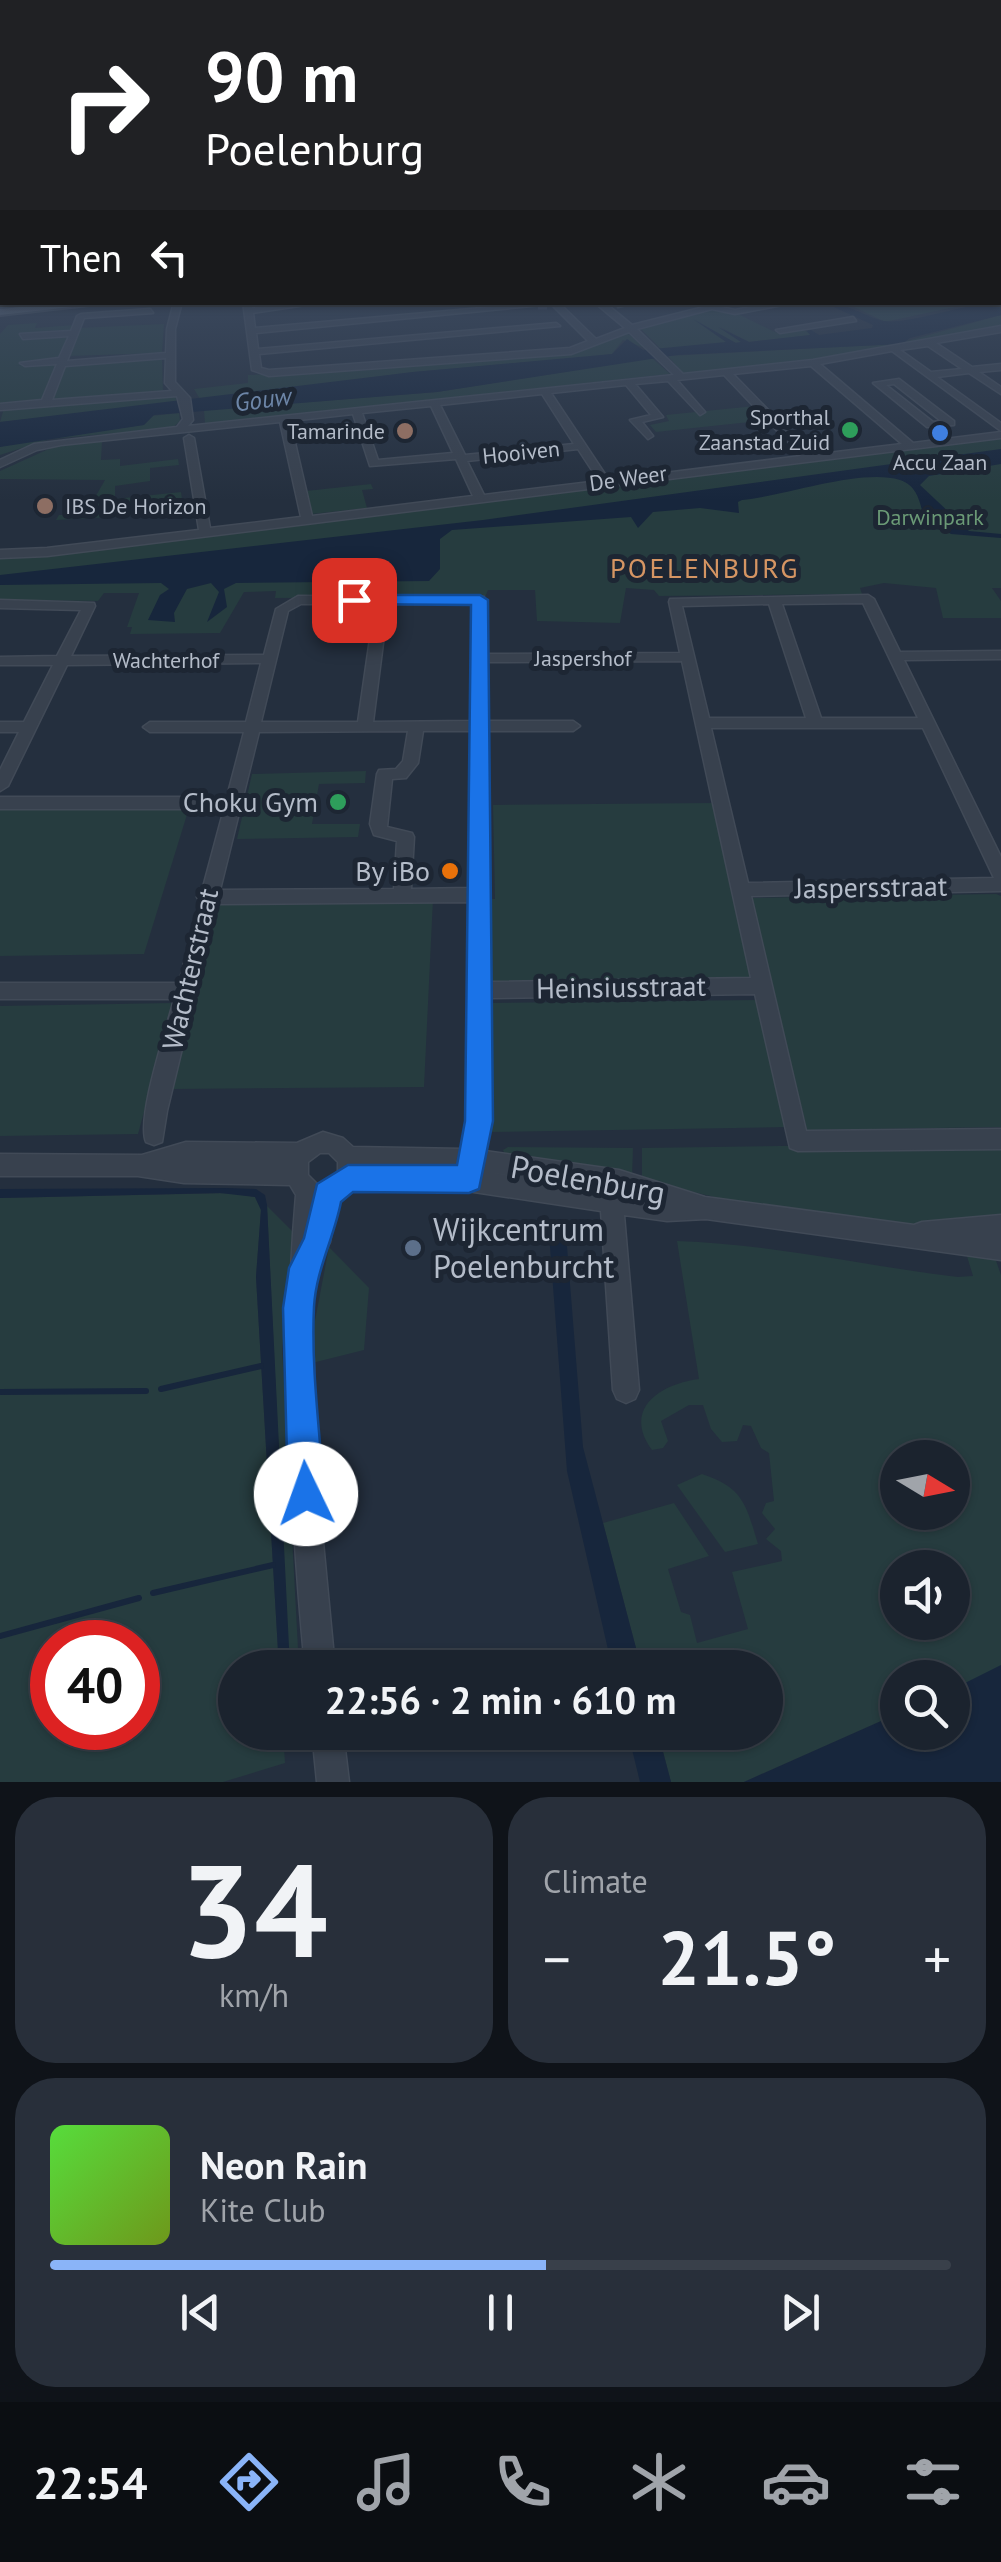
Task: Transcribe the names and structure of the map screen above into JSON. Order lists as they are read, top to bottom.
{
  "streets": {
    "street": [
      "Hooiven",
      "De Weer",
      "Jaspershof",
      "Wachterhof",
      "Jaspersstraat",
      "Wachterstraat",
      "Heinsiusstraat",
      "Poelenburg"
    ]
  },
  "crossings": [
    ["Wachterhof", "Wachterstraat"]
  ],
  "districts": ["POELENBURG"],
  "water": ["Gouw"],
  "parks": ["Darwinpark"],
  "places": [
    "Sporthal Zaanstad Zuid",
    "Tamarinde",
    "Accu Zaan",
    "IBS De Horizon",
    "Choku Gym",
    "By iBo",
    "Wijkcentrum Poelenburcht"
  ],
  "north": "right",
  "page": {
    "turn": ["90 m", "Poelenburg"],
    "then": "Then",
    "limit": "40",
    "trip": "22:56 · 2 min · 610 m",
    "tile": [
      ["34", "km/h"],
      "Climate"
    ],
    "heat": ["−", "21.5°", "+"],
    "song": ["Neon Rain", "Kite Club"],
    "tabs": "22:54"
  }
}
